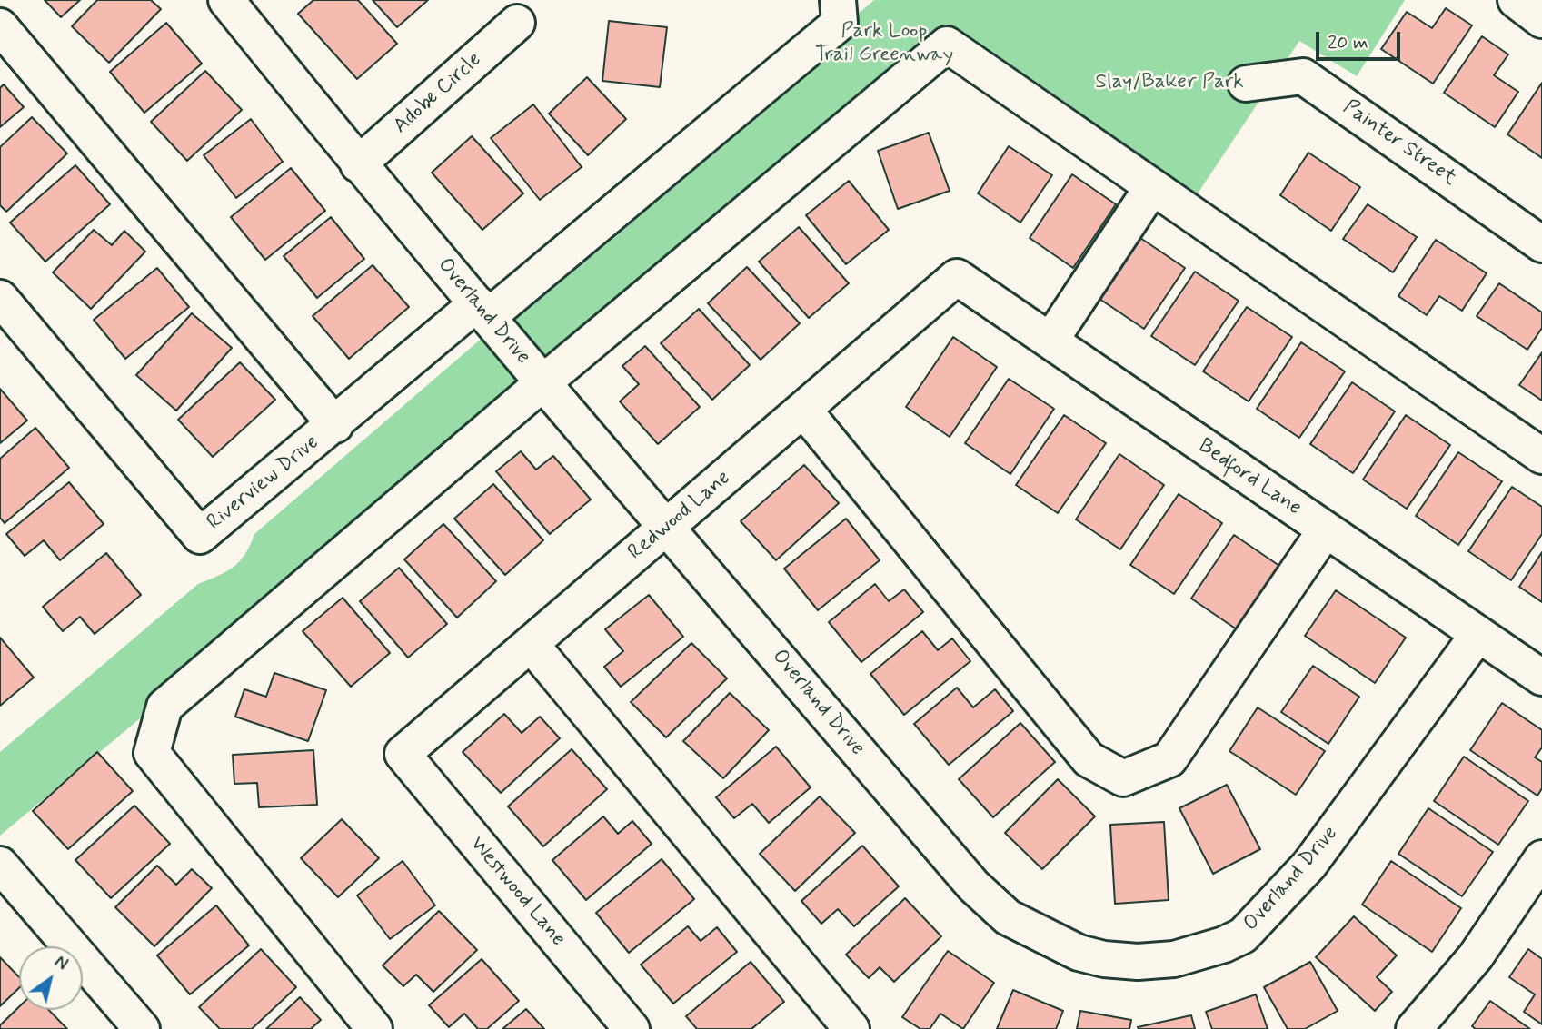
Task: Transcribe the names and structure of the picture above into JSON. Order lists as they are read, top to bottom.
{
  "streets": {
    "street": [
      "Adobe Circle",
      "Painter Street",
      "Overland Drive",
      "Bedford Lane",
      "Riverview Drive",
      "Redwood Lane",
      "Westwood Lane"
    ]
  },
  "crossings": [
    ["Adobe Circle", "Overland Drive"],
    ["Overland Drive", "Bedford Lane"],
    ["Overland Drive", "Riverview Drive"],
    ["Overland Drive", "Redwood Lane"],
    ["Bedford Lane", "Redwood Lane"],
    ["Redwood Lane", "Westwood Lane"]
  ],
  "parks": ["Park Loop Trail Greenway", "Slay/Baker Park"],
  "scale_bar": "20 m",
  "north": "top right"
}
